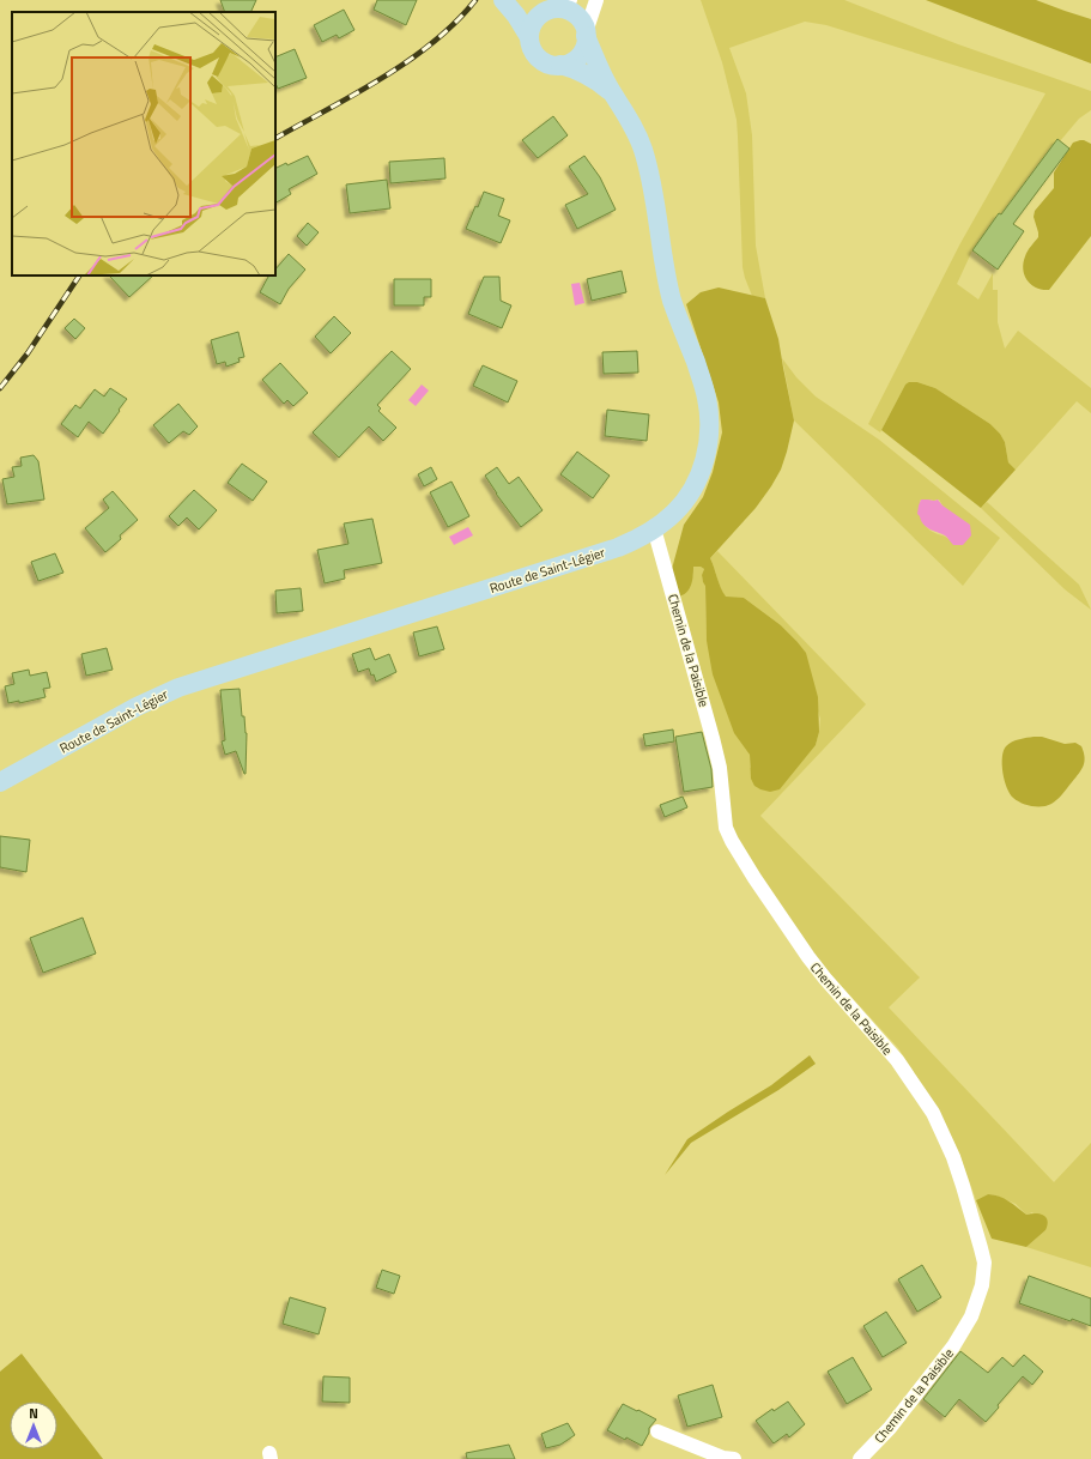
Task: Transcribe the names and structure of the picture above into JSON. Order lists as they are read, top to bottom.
{
  "streets": {
    "main road": ["Route de Saint-Légier"],
    "street": ["Chemin de la Paisible"]
  },
  "crossings": [
    ["Route de Saint-Légier", "Chemin de la Paisible"]
  ],
  "north": "top"
}
